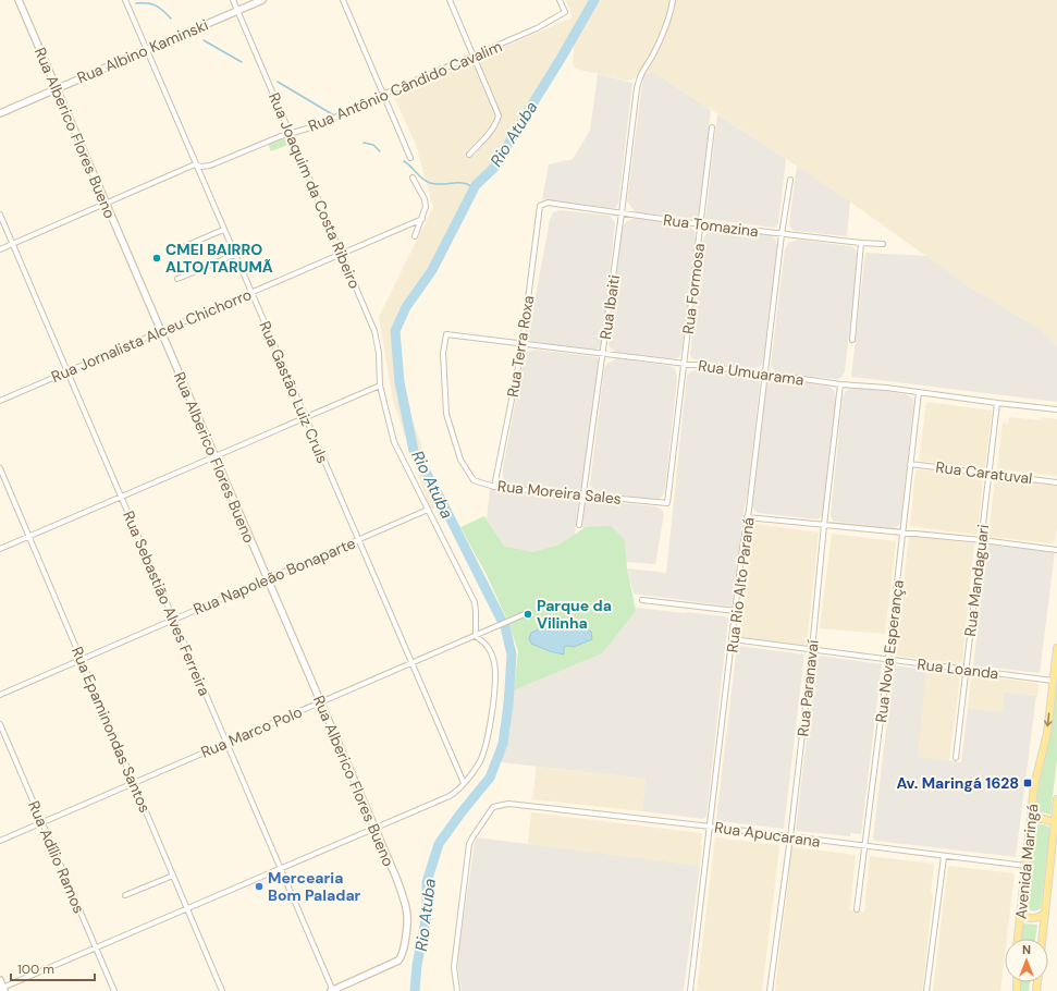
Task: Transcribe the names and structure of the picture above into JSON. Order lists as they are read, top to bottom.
{
  "streets": {
    "main road": ["Avenida Maringá"],
    "street": [
      "Rua Albino Kaminski",
      "Rua Antônio Cândido Cavalim",
      "Rua Alberico Flores Bueno",
      "Rua Joaquim da Costa Ribeiro",
      "Rua Tomazina",
      "Rua Formosa",
      "Rua Ibaiti",
      "Rua Jornalista Alceu Chichorro",
      "Rua Terra Roxa",
      "Rua Umuarama",
      "Rua Gastão Luiz Cruls",
      "Rua Caratuval",
      "Rua Moreira Sales",
      "Rua Napoleão Bonaparte",
      "Rua Mandaguari",
      "Rua Rio Alto Paraná",
      "Rua Sebastião Alves Ferreira",
      "Rua Nova Esperança",
      "Rua Loanda",
      "Rua Paranavaí",
      "Rua Epaminondas Santos",
      "Rua Marco Polo",
      "Rua Apucarana",
      "Rua Adílio Ramos"
    ]
  },
  "crossings": [
    ["Rua Albino Kaminski", "Rua Alberico Flores Bueno"],
    ["Rua Albino Kaminski", "Rua Joaquim da Costa Ribeiro"],
    ["Rua Albino Kaminski", "Rua Gastão Luiz Cruls"],
    ["Rua Antônio Cândido Cavalim", "Rua Alberico Flores Bueno"],
    ["Rua Antônio Cândido Cavalim", "Rua Joaquim da Costa Ribeiro"],
    ["Rua Antônio Cândido Cavalim", "Rua Gastão Luiz Cruls"],
    ["Rua Antônio Cândido Cavalim", "Rua Sebastião Alves Ferreira"],
    ["Rua Alberico Flores Bueno", "Rua Jornalista Alceu Chichorro"],
    ["Rua Alberico Flores Bueno", "Rua Napoleão Bonaparte"],
    ["Rua Alberico Flores Bueno", "Rua Sebastião Alves Ferreira"],
    ["Rua Alberico Flores Bueno", "Rua Marco Polo"],
    ["Rua Joaquim da Costa Ribeiro", "Rua Jornalista Alceu Chichorro"],
    ["Rua Joaquim da Costa Ribeiro", "Rua Napoleão Bonaparte"],
    ["Rua Joaquim da Costa Ribeiro", "Rua Marco Polo"],
    ["Rua Tomazina", "Rua Formosa"],
    ["Rua Tomazina", "Rua Ibaiti"],
    ["Rua Tomazina", "Rua Terra Roxa"],
    ["Rua Tomazina", "Rua Rio Alto Paraná"],
    ["Rua Formosa", "Rua Umuarama"],
    ["Rua Formosa", "Rua Moreira Sales"],
    ["Rua Ibaiti", "Rua Umuarama"],
    ["Rua Ibaiti", "Rua Moreira Sales"],
    ["Rua Jornalista Alceu Chichorro", "Rua Gastão Luiz Cruls"],
    ["Rua Jornalista Alceu Chichorro", "Rua Sebastião Alves Ferreira"],
    ["Rua Terra Roxa", "Rua Umuarama"],
    ["Rua Terra Roxa", "Rua Moreira Sales"],
    ["Rua Umuarama", "Rua Moreira Sales"],
    ["Rua Umuarama", "Rua Mandaguari"],
    ["Rua Umuarama", "Rua Rio Alto Paraná"],
    ["Rua Umuarama", "Rua Nova Esperança"],
    ["Rua Umuarama", "Rua Paranavaí"],
    ["Rua Gastão Luiz Cruls", "Rua Napoleão Bonaparte"],
    ["Rua Gastão Luiz Cruls", "Rua Marco Polo"],
    ["Rua Caratuval", "Rua Mandaguari"],
    ["Rua Caratuval", "Rua Nova Esperança"],
    ["Rua Napoleão Bonaparte", "Rua Sebastião Alves Ferreira"],
    ["Rua Napoleão Bonaparte", "Rua Epaminondas Santos"],
    ["Rua Mandaguari", "Rua Loanda"],
    ["Rua Rio Alto Paraná", "Rua Loanda"],
    ["Rua Rio Alto Paraná", "Rua Apucarana"],
    ["Rua Sebastião Alves Ferreira", "Rua Marco Polo"],
    ["Rua Nova Esperança", "Rua Loanda"],
    ["Rua Nova Esperança", "Rua Apucarana"],
    ["Rua Loanda", "Rua Paranavaí"],
    ["Rua Loanda", "Avenida Maringá"],
    ["Rua Paranavaí", "Rua Apucarana"],
    ["Rua Epaminondas Santos", "Rua Marco Polo"],
    ["Rua Marco Polo", "Rua Adílio Ramos"],
    ["Rua Apucarana", "Avenida Maringá"]
  ],
  "water": ["Rio Atuba"],
  "places": {
    "other": ["CMEI BAIRRO ALTO/TARUMÃ", "Parque da Vilinha", "Mercearia Bom Paladar"],
    "transit": ["Av. Maringá 1628"]
  },
  "scale_bar": "100 m",
  "north": "top"
}
